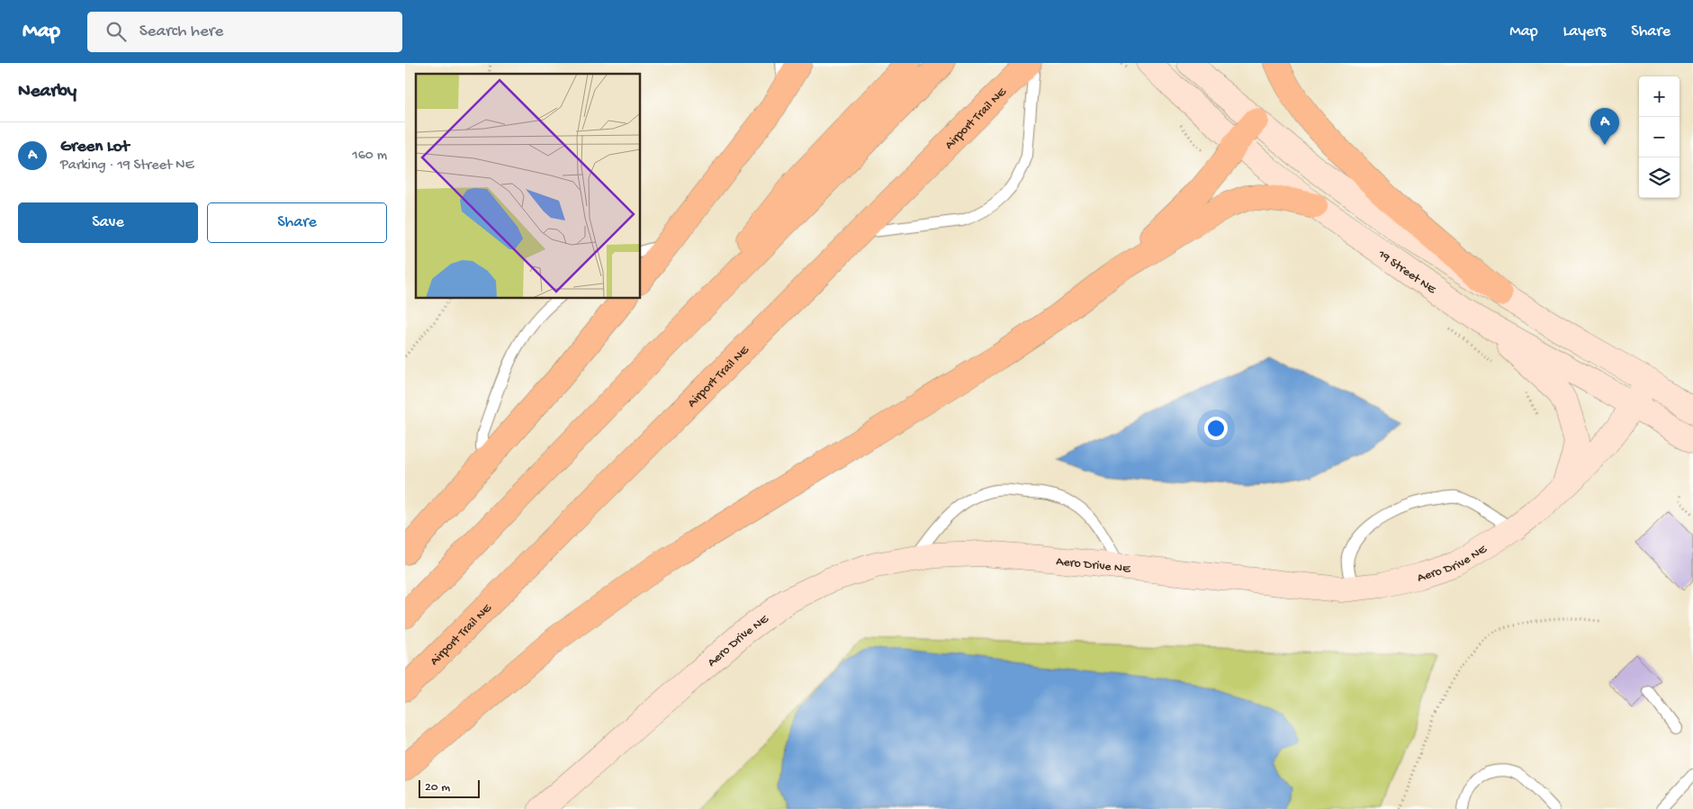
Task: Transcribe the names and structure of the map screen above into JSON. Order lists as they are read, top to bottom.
{
  "streets": {
    "highway": ["Airport Trail NE"],
    "street": ["19 Street NE", "Aero Drive NE"]
  },
  "crossings": [
    ["19 Street NE", "Aero Drive NE"]
  ],
  "scale_bar": "20 m",
  "page": {
    "header": "Map",
    "search": "Search here",
    "nav": ["Map", "Layers", "Share"],
    "heading": "Nearby",
    "map_buttons": ["+", "−"],
    "pins": "A",
    "list": [
      {
        "mark": "A",
        "name": "Green Lot",
        "note": "Parking · 19 Street NE",
        "value": "160 m"
      }
    ],
    "buttons": ["Save", "Share"],
    "scale": "20 m"
  }
}
